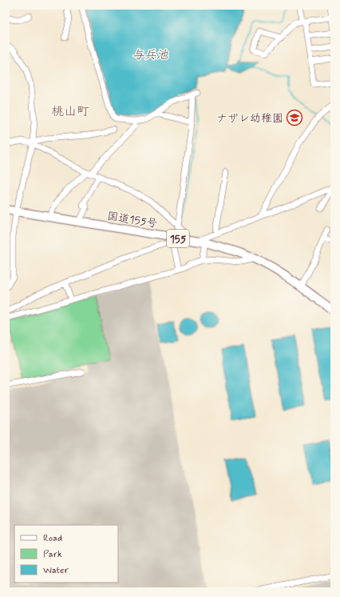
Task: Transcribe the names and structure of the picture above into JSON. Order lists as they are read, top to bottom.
{
  "streets": {
    "highway": ["国道155号", "155"]
  },
  "districts": ["桃山町"],
  "water": ["与兵池"],
  "places": {
    "school or university": ["ナザレ幼稚園"]
  },
  "legend": ["Road", "Park", "Water"]
}
